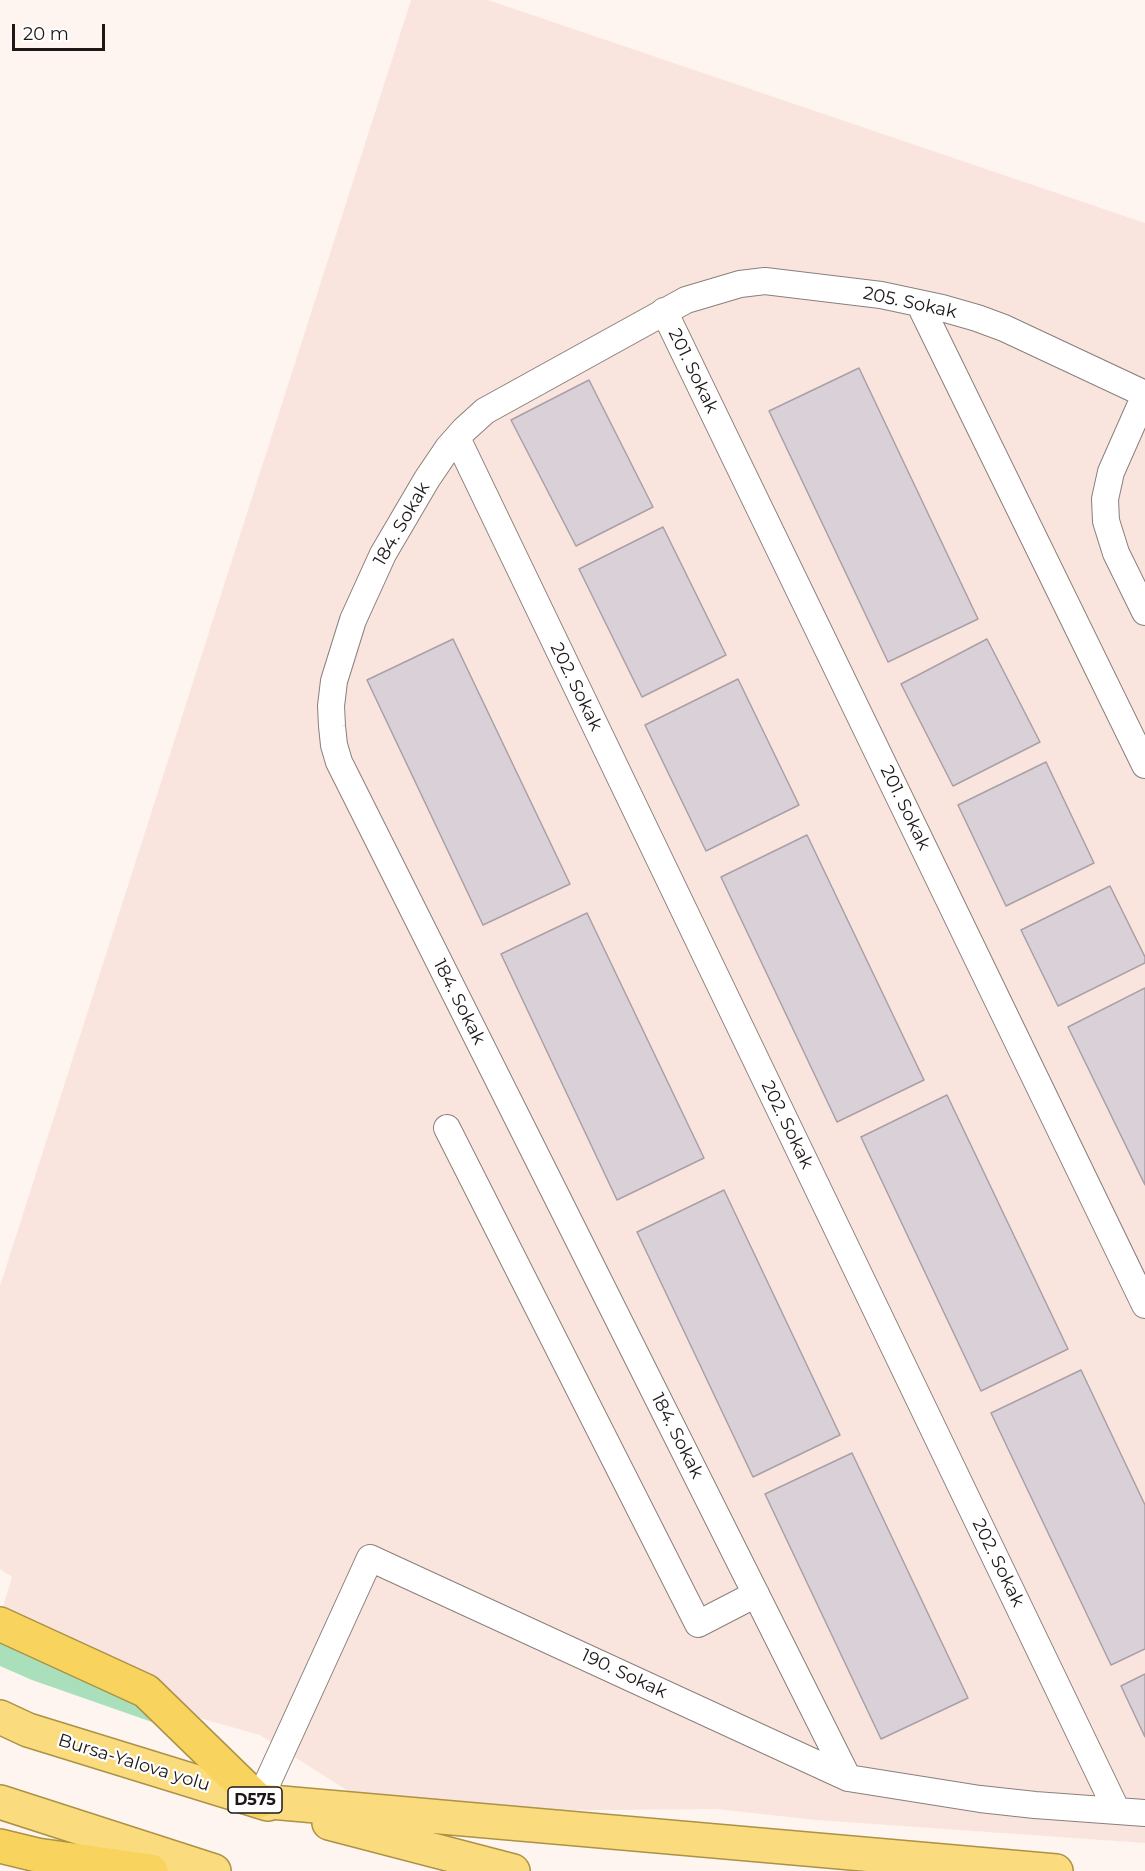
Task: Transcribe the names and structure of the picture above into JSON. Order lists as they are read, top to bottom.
{
  "streets": {
    "highway": ["Bursa-Yalova yolu", "D575"],
    "street": [
      "205. Sokak",
      "201. Sokak",
      "184. Sokak",
      "202. Sokak",
      "190. Sokak"
    ]
  },
  "crossings": [
    ["205. Sokak", "201. Sokak"],
    ["205. Sokak", "184. Sokak"],
    ["201. Sokak", "184. Sokak"],
    ["184. Sokak", "202. Sokak"],
    ["184. Sokak", "190. Sokak"],
    ["202. Sokak", "190. Sokak"],
    ["190. Sokak", "Bursa-Yalova yolu"]
  ],
  "scale_bar": "20 m"
}
